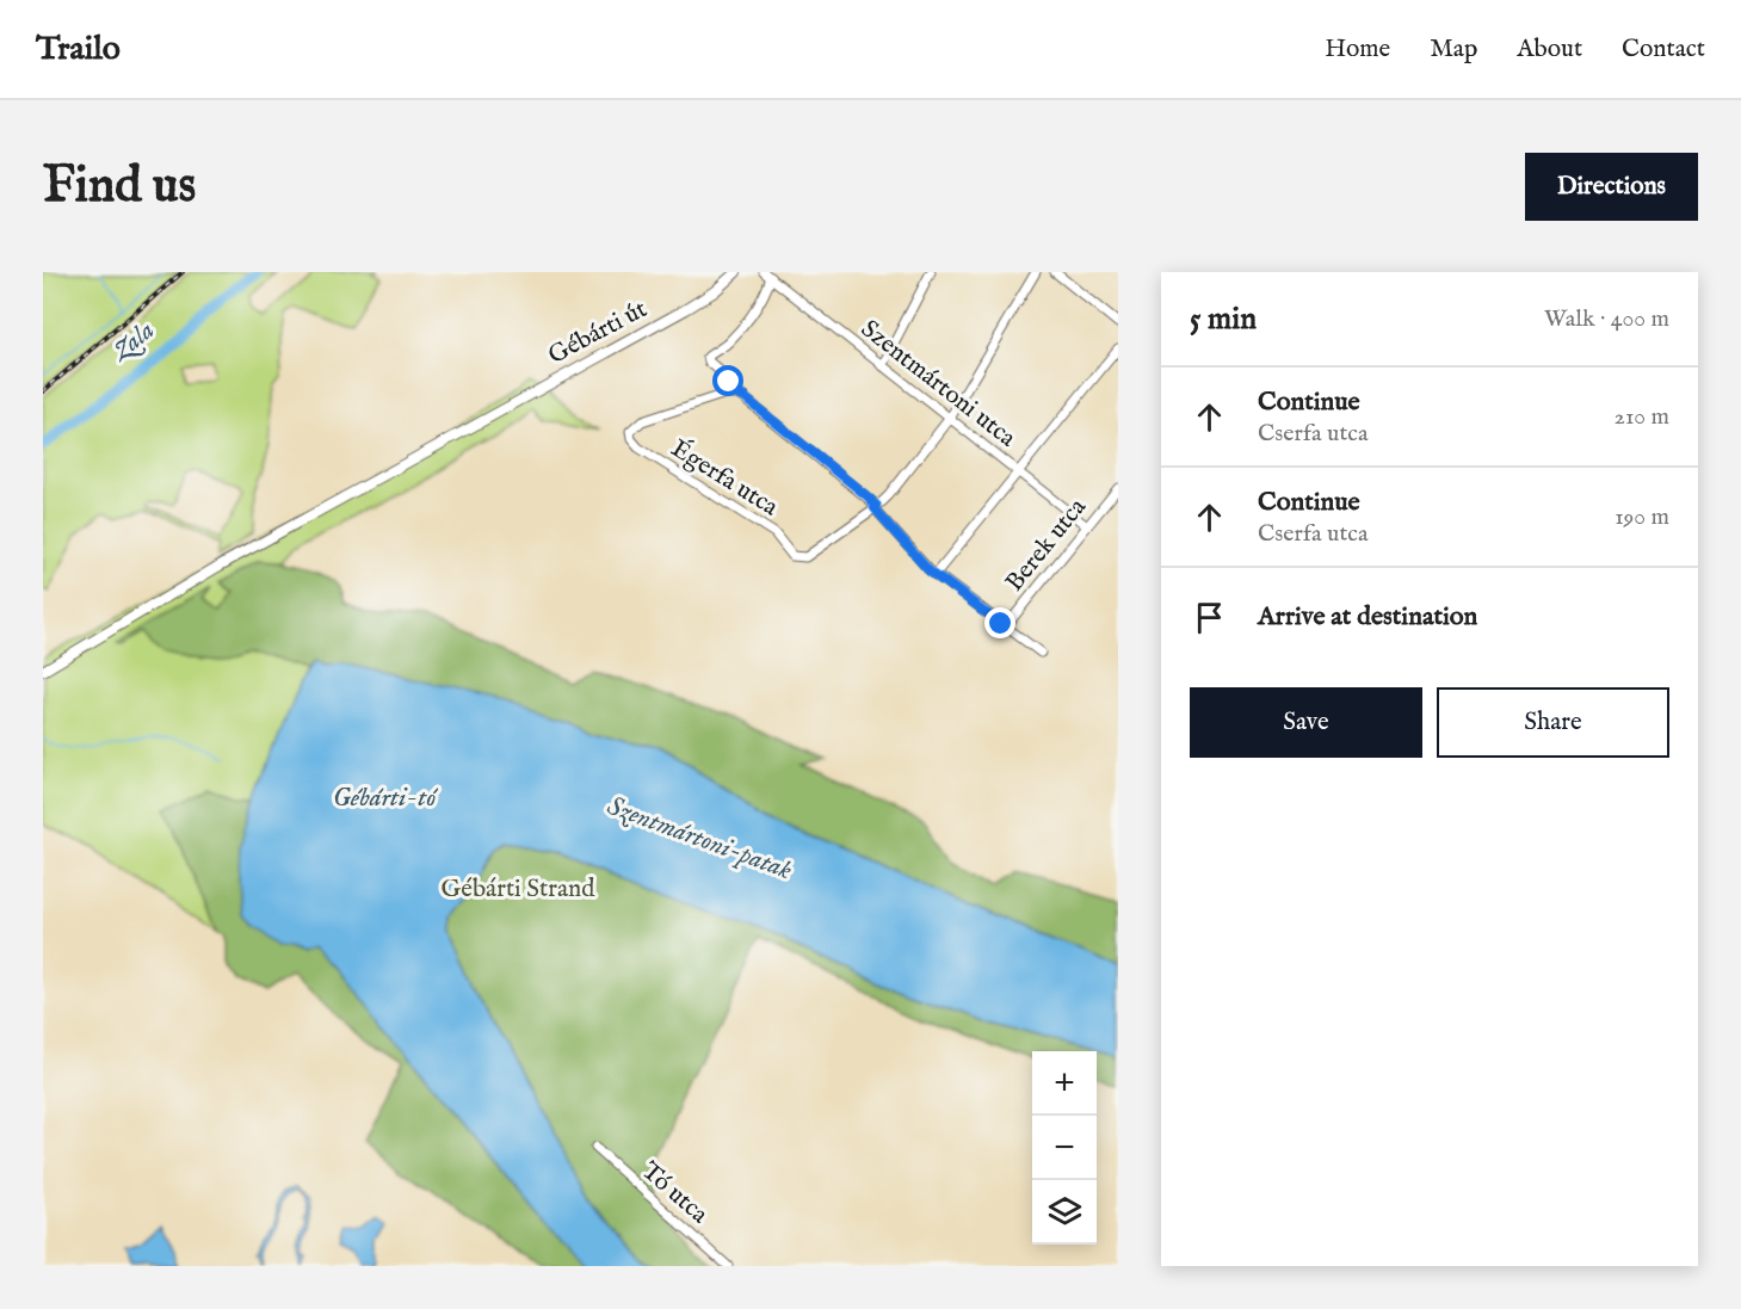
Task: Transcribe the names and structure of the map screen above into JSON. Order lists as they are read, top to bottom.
{
  "streets": {
    "main road": ["Gébárti út"],
    "street": [
      "Szentmártoni utca",
      "Égerfa utca",
      "Berek utca",
      "Tó utca"
    ]
  },
  "crossings": [
    ["Szentmártoni utca", "Berek utca"]
  ],
  "water": ["Zala", "Gébárti-tó", "Szentmártoni-patak"],
  "parks": ["Gébárti Strand"],
  "page": {
    "header": "Trailo",
    "nav": [
      "Home",
      "Map",
      "About",
      "Contact"
    ],
    "buttons": [
      "Directions",
      ["Save", "Share"]
    ],
    "title": "Find us",
    "heading": ["5 min", "Walk · 400 m"],
    "list": [
      ["Continue", "Cserfa utca", "210 m"],
      ["Continue", "Cserfa utca", "190 m"],
      "Arrive at destination"
    ],
    "map_buttons": ["+", "−"]
  }
}
